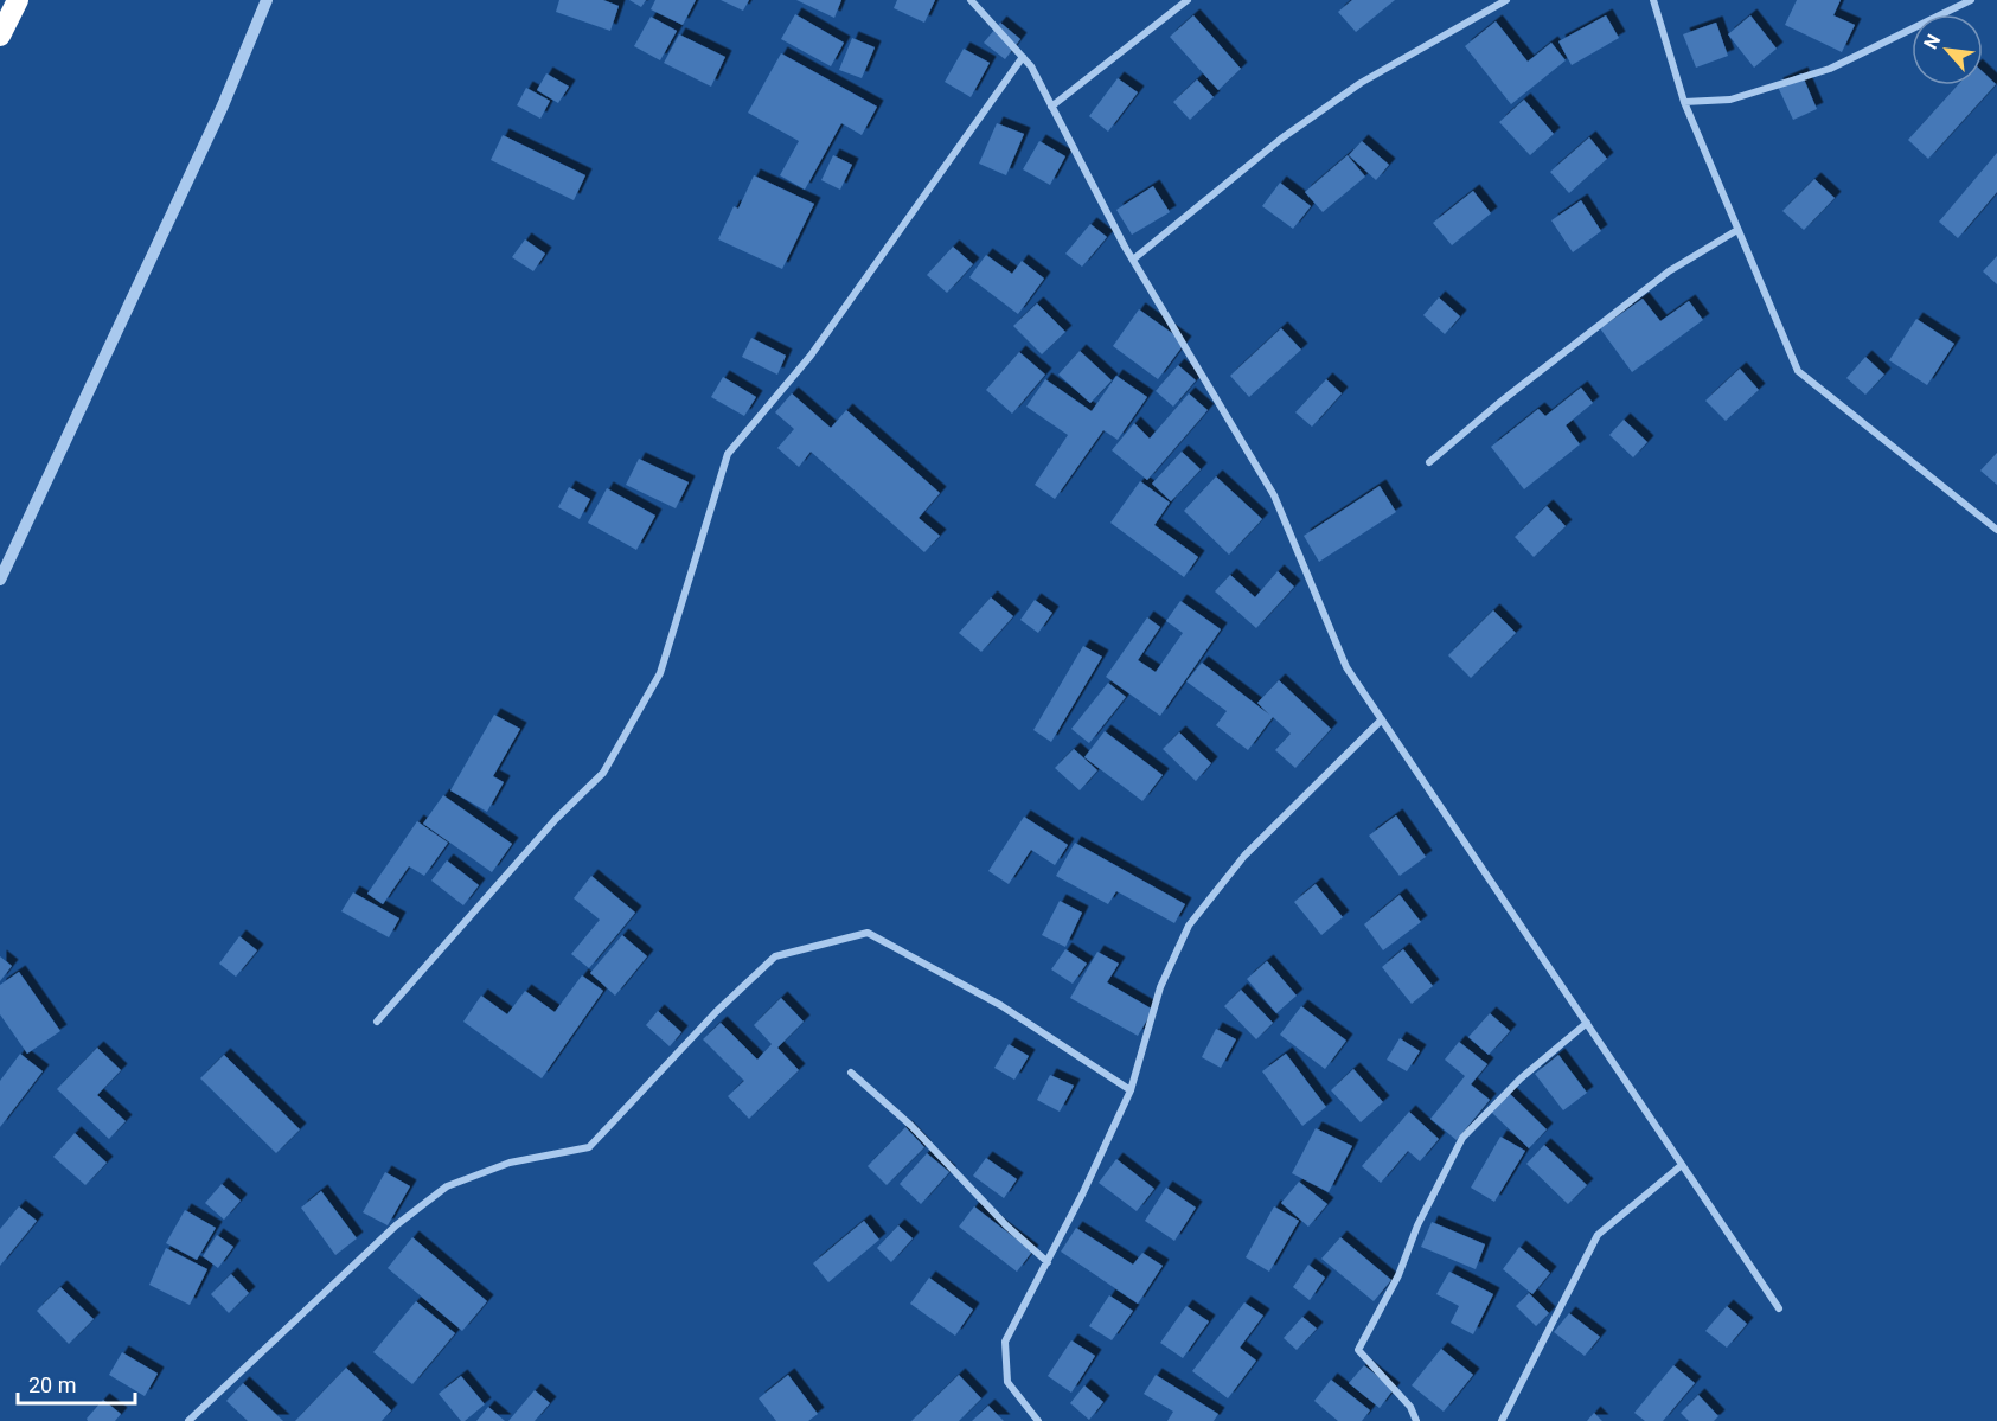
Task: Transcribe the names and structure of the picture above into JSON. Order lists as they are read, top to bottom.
{
  "scale_bar": "20 m",
  "north": "top left"
}
